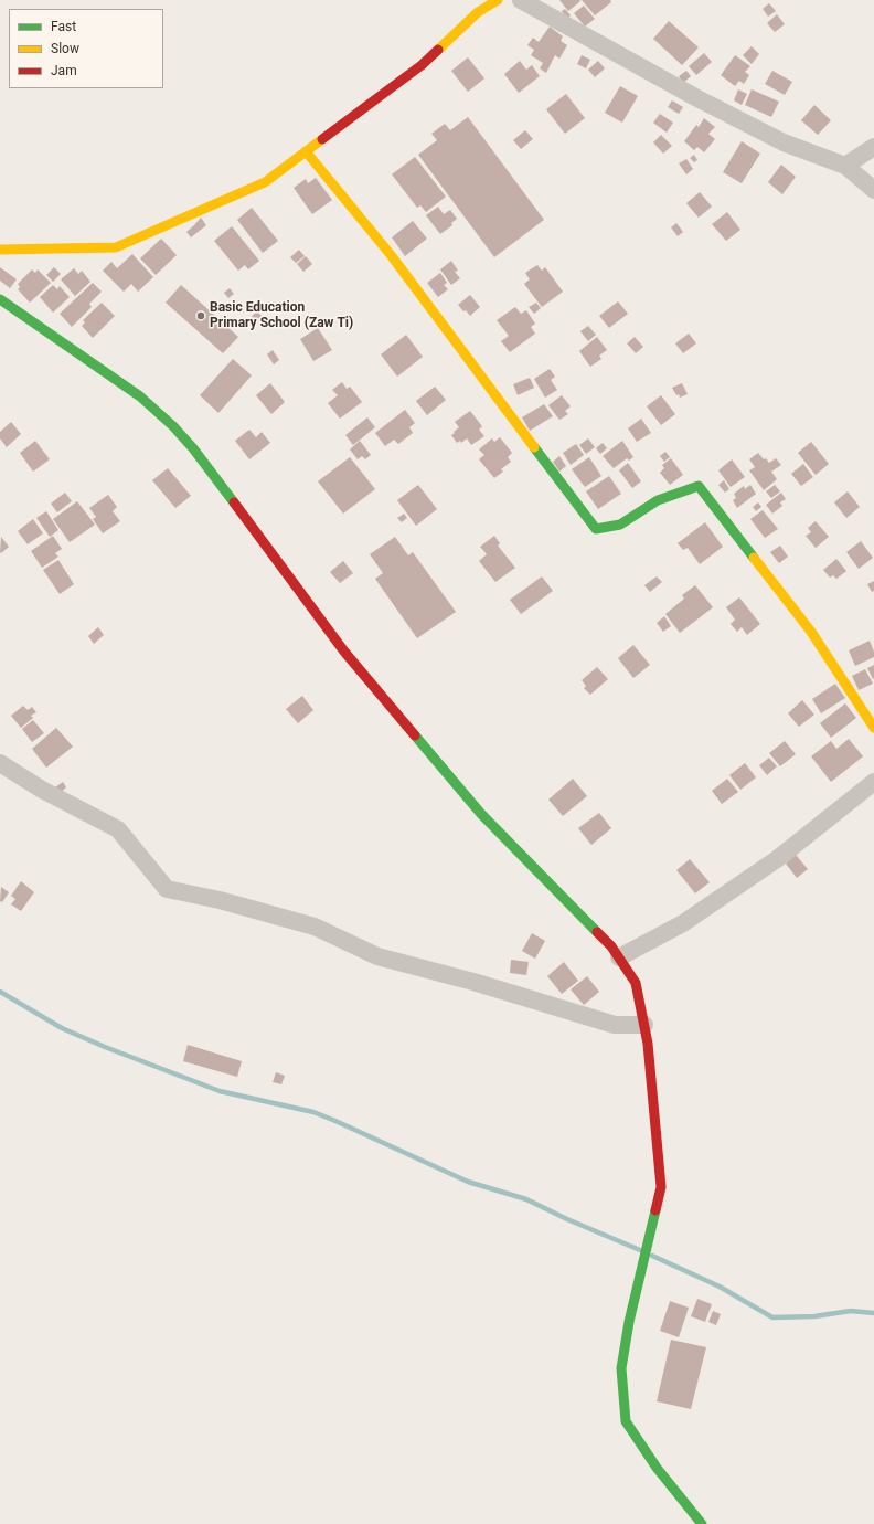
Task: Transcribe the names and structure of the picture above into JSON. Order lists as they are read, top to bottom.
{
  "places": ["Basic Education Primary School (Zaw Ti)"],
  "legend": ["Fast", "Slow", "Jam"]
}
